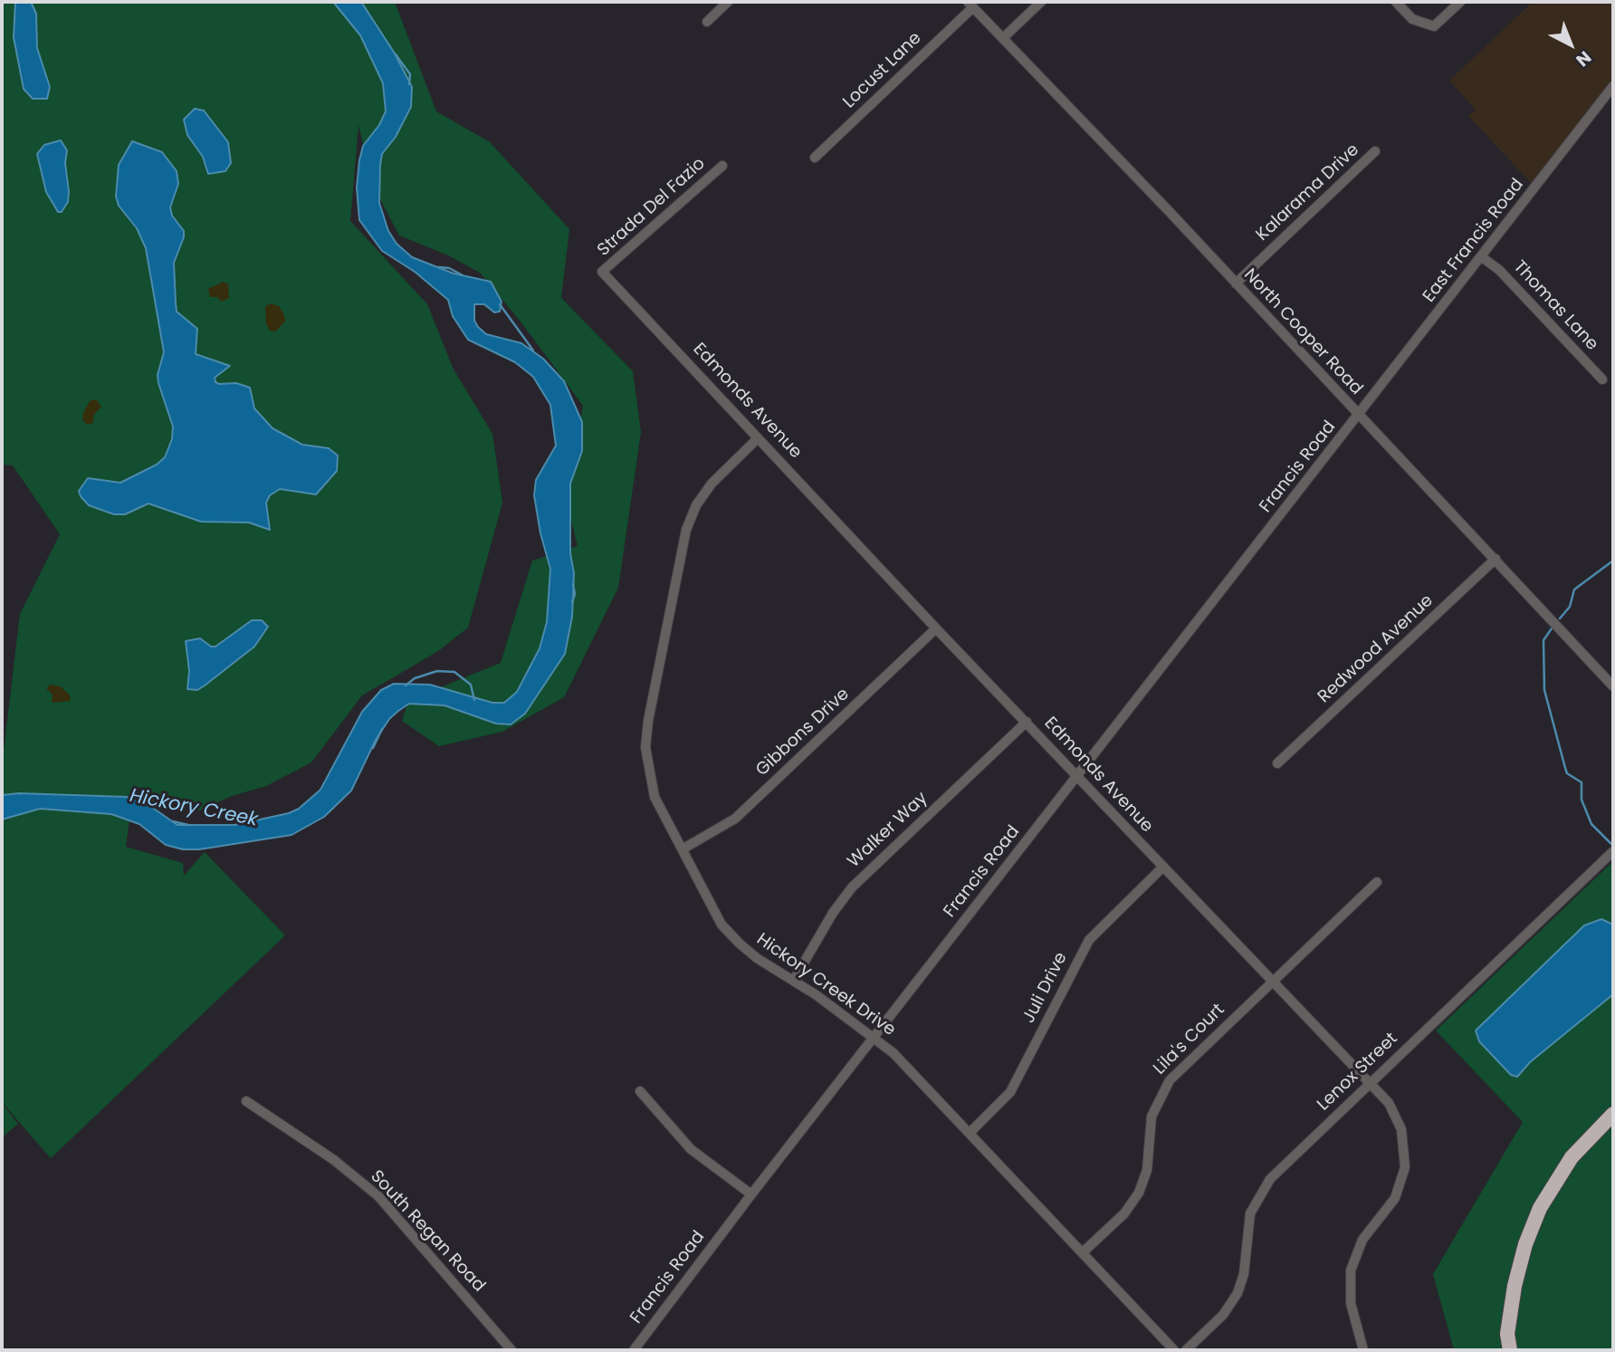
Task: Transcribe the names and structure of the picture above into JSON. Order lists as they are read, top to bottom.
{
  "streets": {
    "street": [
      "Locust Lane",
      "Kalarama Drive",
      "Strada Del Fazio",
      "East Francis Road",
      "Thomas Lane",
      "North Cooper Road",
      "Edmonds Avenue",
      "Francis Road",
      "Redwood Avenue",
      "Gibbons Drive",
      "Walker Way",
      "Hickory Creek Drive",
      "Juli Drive",
      "Lila's Court",
      "Lenox Street",
      "South Regan Road"
    ]
  },
  "crossings": [
    ["Locust Lane", "North Cooper Road"],
    ["Kalarama Drive", "North Cooper Road"],
    ["Strada Del Fazio", "Edmonds Avenue"],
    ["East Francis Road", "Thomas Lane"],
    ["East Francis Road", "North Cooper Road"],
    ["East Francis Road", "Francis Road"],
    ["North Cooper Road", "Francis Road"],
    ["North Cooper Road", "Redwood Avenue"],
    ["Edmonds Avenue", "Francis Road"],
    ["Edmonds Avenue", "Gibbons Drive"],
    ["Edmonds Avenue", "Walker Way"],
    ["Edmonds Avenue", "Hickory Creek Drive"],
    ["Edmonds Avenue", "Juli Drive"],
    ["Edmonds Avenue", "Lila's Court"],
    ["Edmonds Avenue", "Lenox Street"],
    ["Francis Road", "Hickory Creek Drive"],
    ["Gibbons Drive", "Hickory Creek Drive"],
    ["Walker Way", "Hickory Creek Drive"],
    ["Hickory Creek Drive", "Juli Drive"],
    ["Hickory Creek Drive", "Lila's Court"]
  ],
  "water": ["Hickory Creek"],
  "north": "bottom right"
}
